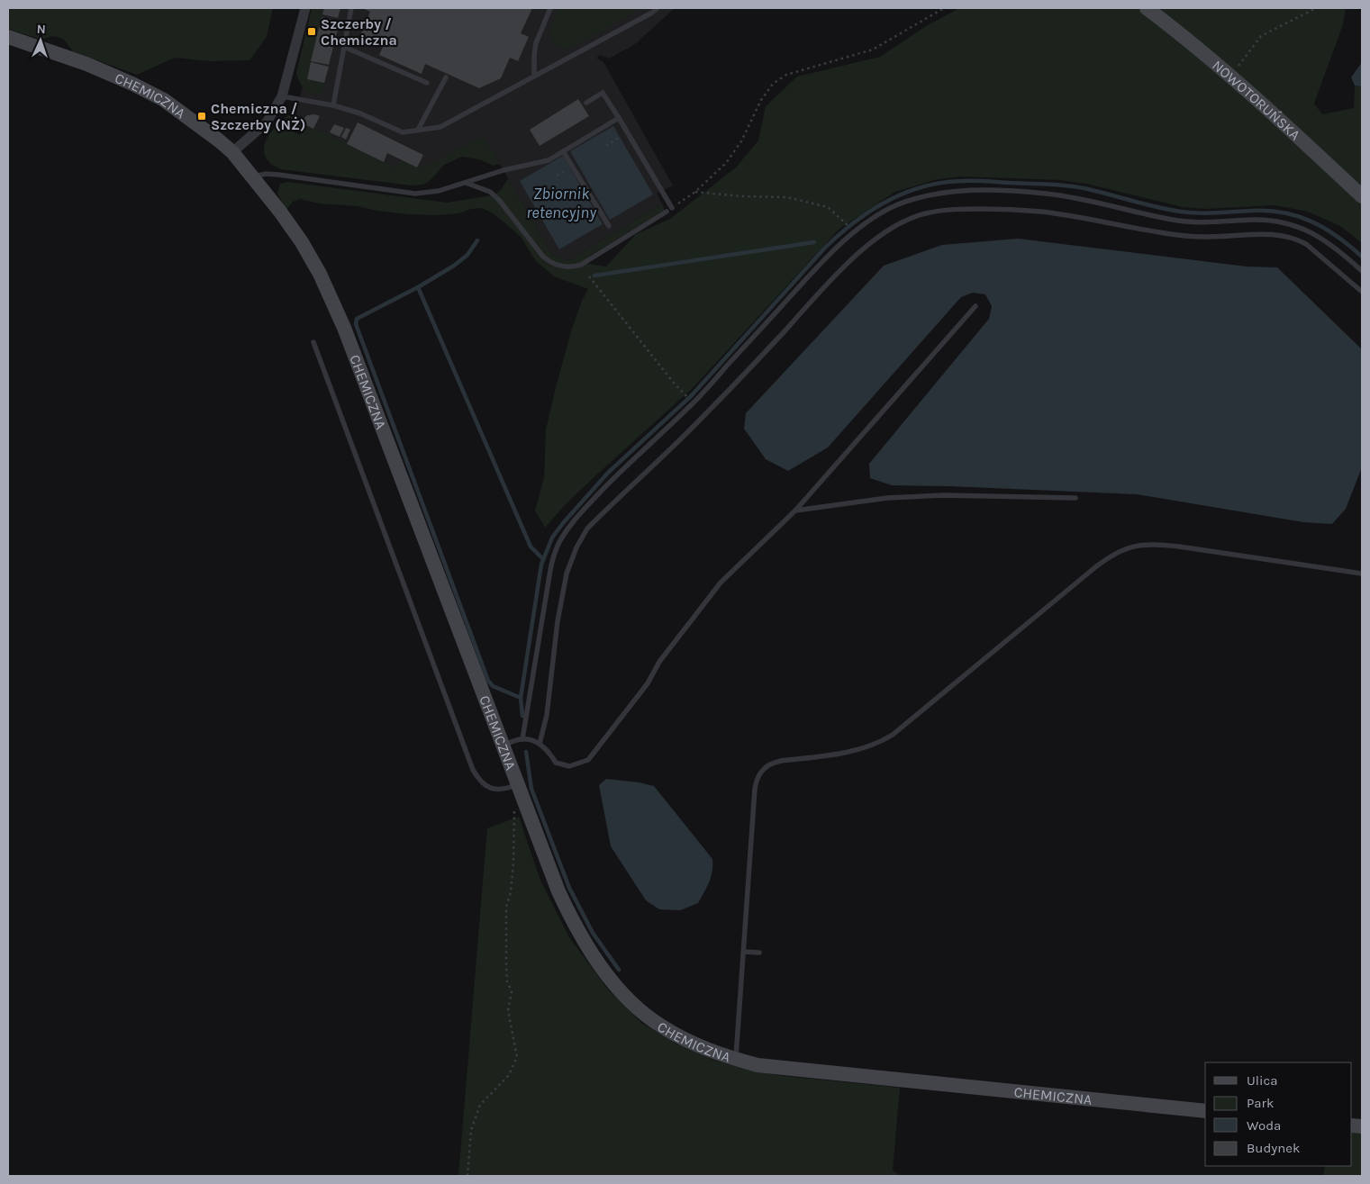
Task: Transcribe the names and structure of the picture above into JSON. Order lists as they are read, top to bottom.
{
  "streets": {
    "street": ["CHEMICZNA", "NOWOTORUŃSKA"]
  },
  "water": ["Zbiornik retencyjny"],
  "places": {
    "transit": ["Szczerby / Chemiczna", "Chemiczna / Szczerby (NŻ)"]
  },
  "legend": [
    "Ulica",
    "Park",
    "Woda",
    "Budynek"
  ],
  "north": "top"
}
